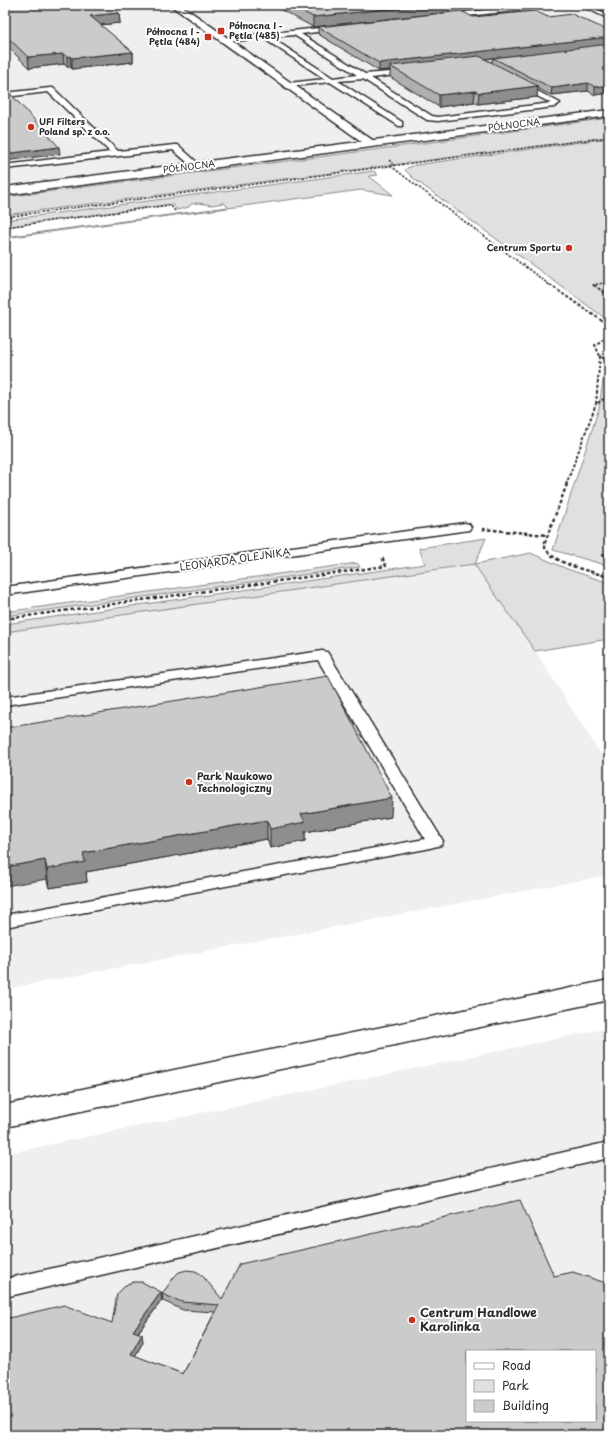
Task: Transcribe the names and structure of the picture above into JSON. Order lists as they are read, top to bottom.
{
  "streets": {
    "street": ["PÓŁNOCNA"],
    "lane": ["LEONARDA OLEJNIKA"]
  },
  "places": {
    "transit": ["Północna I - Pętla (485)", "Północna I - Pętla (484)"],
    "other": [
      "UFI Filters Poland sp. z o.o.",
      "Centrum Sportu",
      "Park Naukowo Technologiczny",
      "Centrum Handlowe Karolinka"
    ]
  },
  "legend": ["Road", "Park", "Building"]
}
